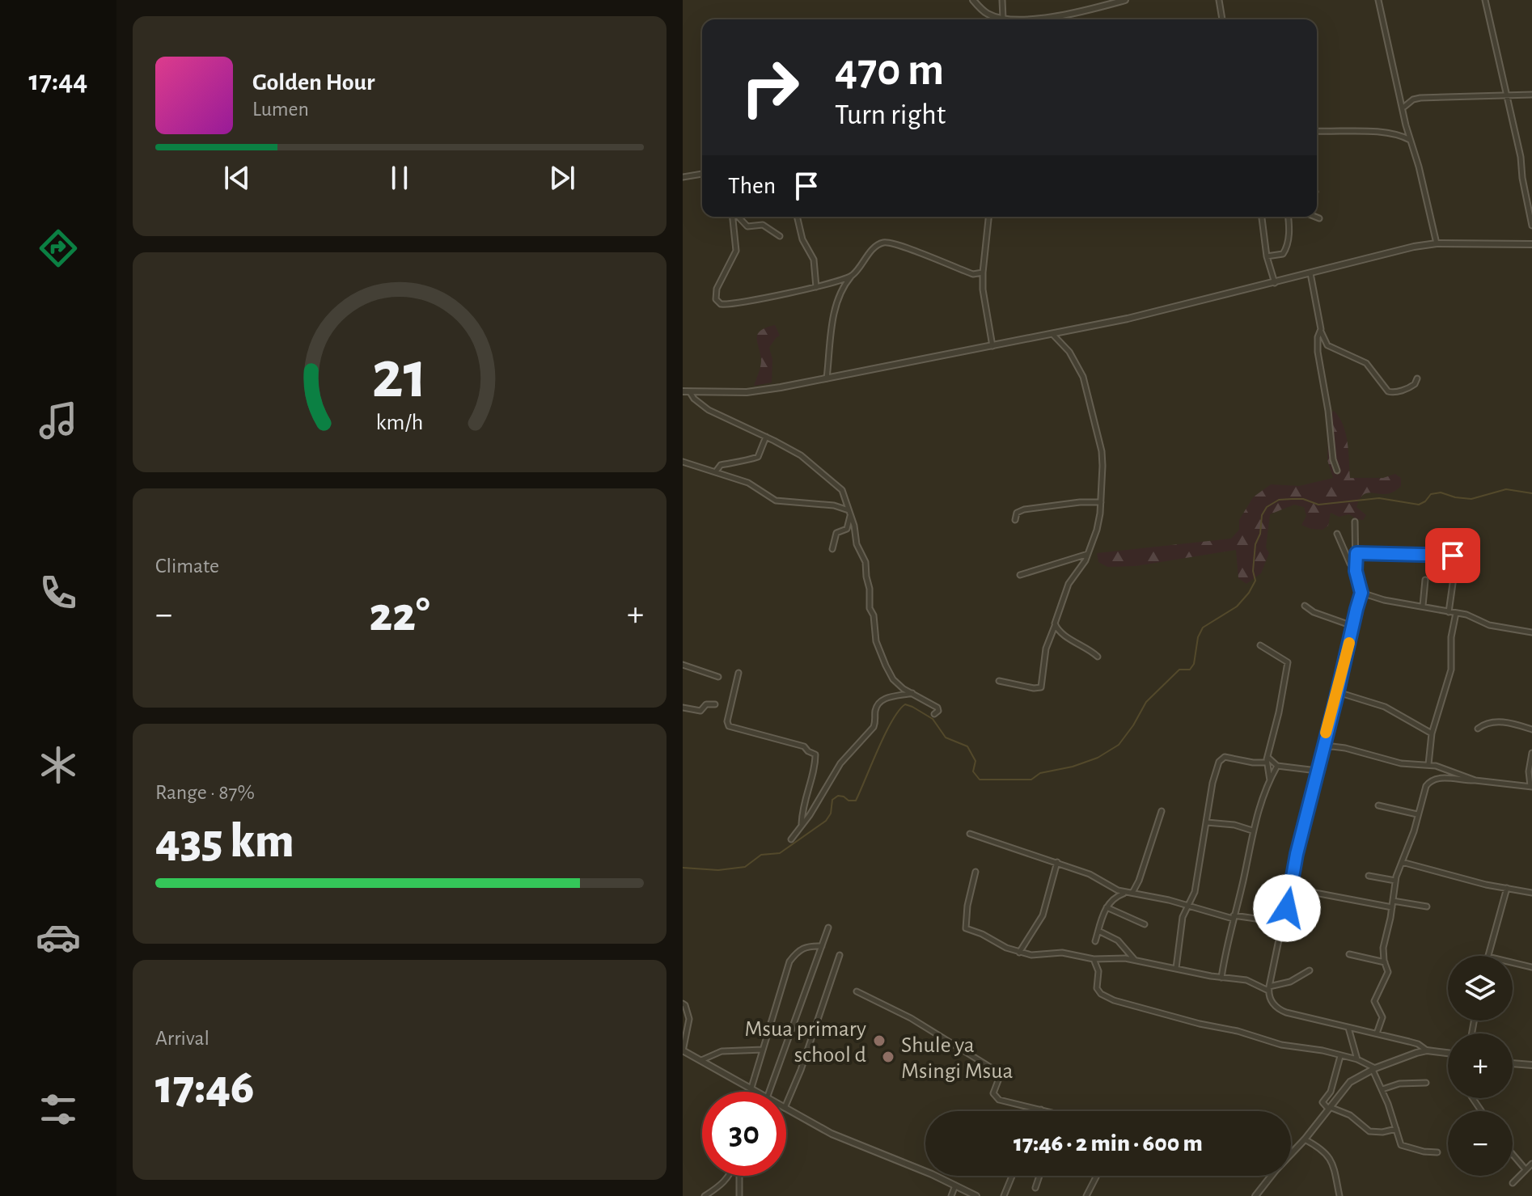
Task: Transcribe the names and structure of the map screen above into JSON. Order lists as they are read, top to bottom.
{
  "places": ["Msua primary school d", "Shule ya Msingi Msua"],
  "page": {
    "tabs": "17:44",
    "turn": ["470 m", "Turn right"],
    "song": ["Golden Hour", "Lumen"],
    "then": "Then",
    "tile": [
      "Climate",
      ["Range · 87%", "435 km"],
      ["Arrival", "17:46"]
    ],
    "heat": ["−", "22°", "+"],
    "map_buttons": ["+", "−"],
    "limit": "30",
    "trip": "17:46 · 2 min · 600 m",
    "gauge": ["21", "km/h"]
  }
}
